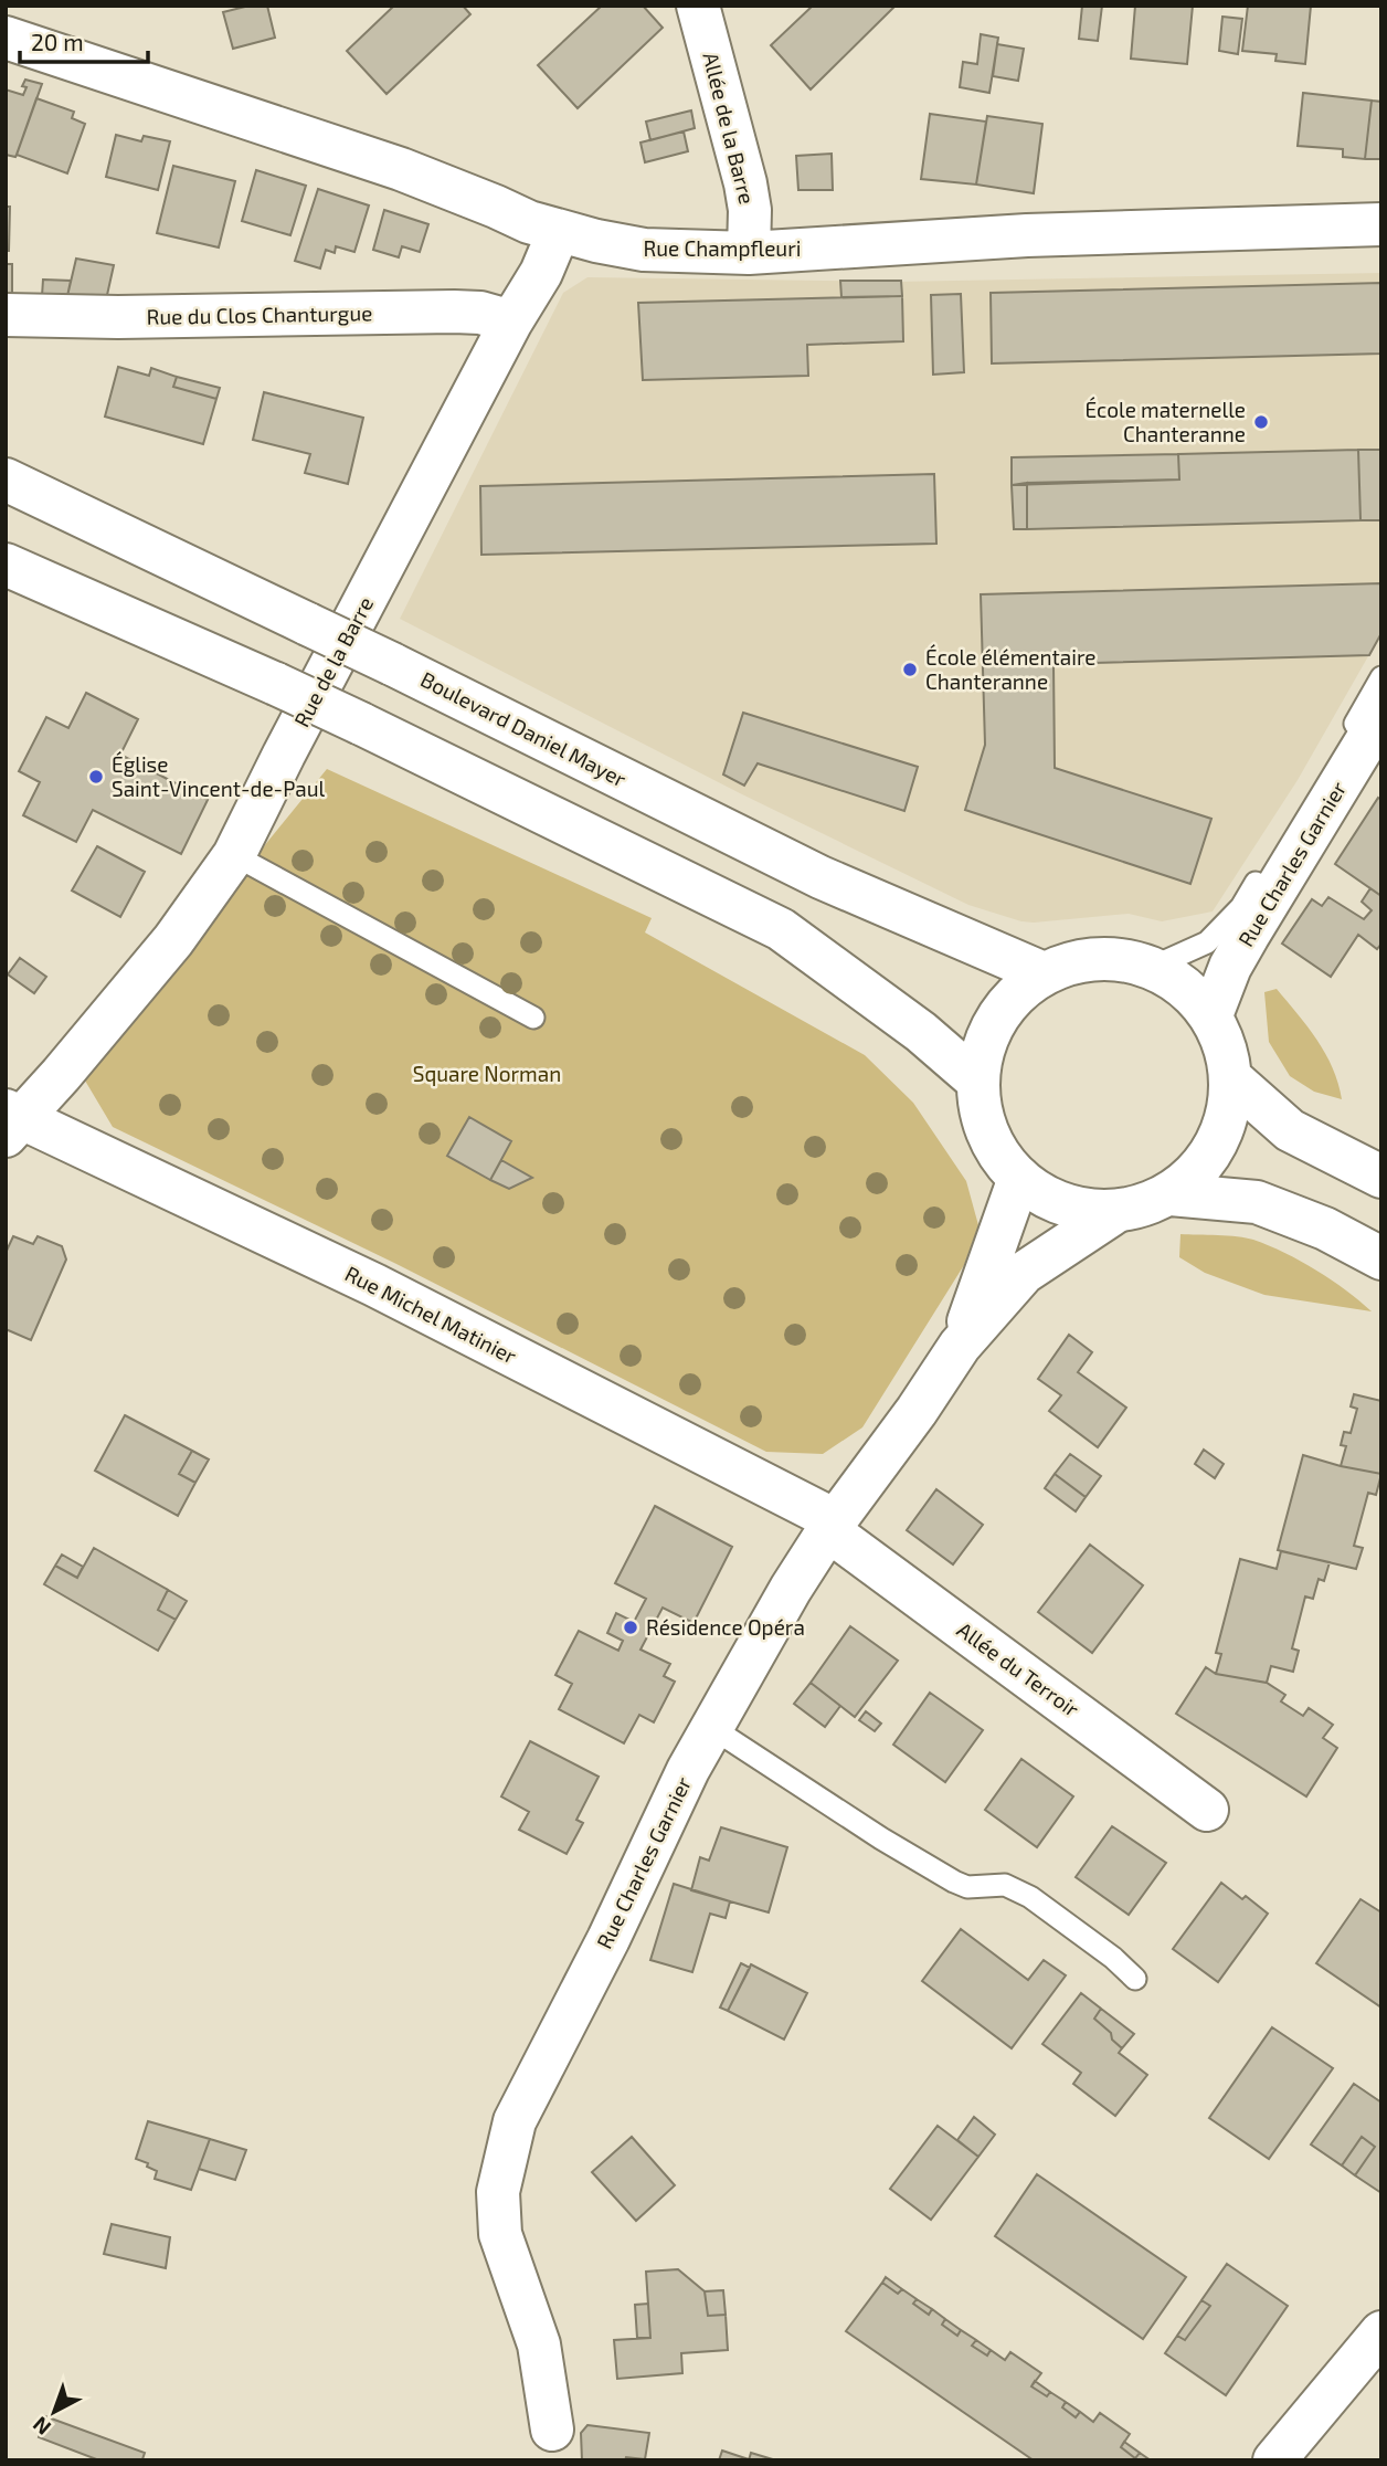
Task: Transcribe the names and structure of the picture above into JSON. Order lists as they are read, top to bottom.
{
  "streets": {
    "street": [
      "Allée de la Barre",
      "Rue Champfleuri",
      "Rue du Clos Chanturgue",
      "Rue de la Barre",
      "Boulevard Daniel Mayer",
      "Rue Charles Garnier",
      "Rue Michel Matinier",
      "Allée du Terroir"
    ]
  },
  "crossings": [
    ["Allée de la Barre", "Rue Champfleuri"],
    ["Rue Champfleuri", "Rue de la Barre"],
    ["Rue du Clos Chanturgue", "Rue de la Barre"],
    ["Rue de la Barre", "Rue Michel Matinier"],
    ["Boulevard Daniel Mayer", "Rue Charles Garnier"],
    ["Rue Charles Garnier", "Rue Michel Matinier"],
    ["Rue Charles Garnier", "Allée du Terroir"],
    ["Rue Michel Matinier", "Allée du Terroir"]
  ],
  "parks": ["Square Norman"],
  "places": [
    "École maternelle Chanteranne",
    "École élémentaire Chanteranne",
    "Église Saint-Vincent-de-Paul",
    "Résidence Opéra"
  ],
  "scale_bar": "20 m",
  "north": "bottom left"
}
